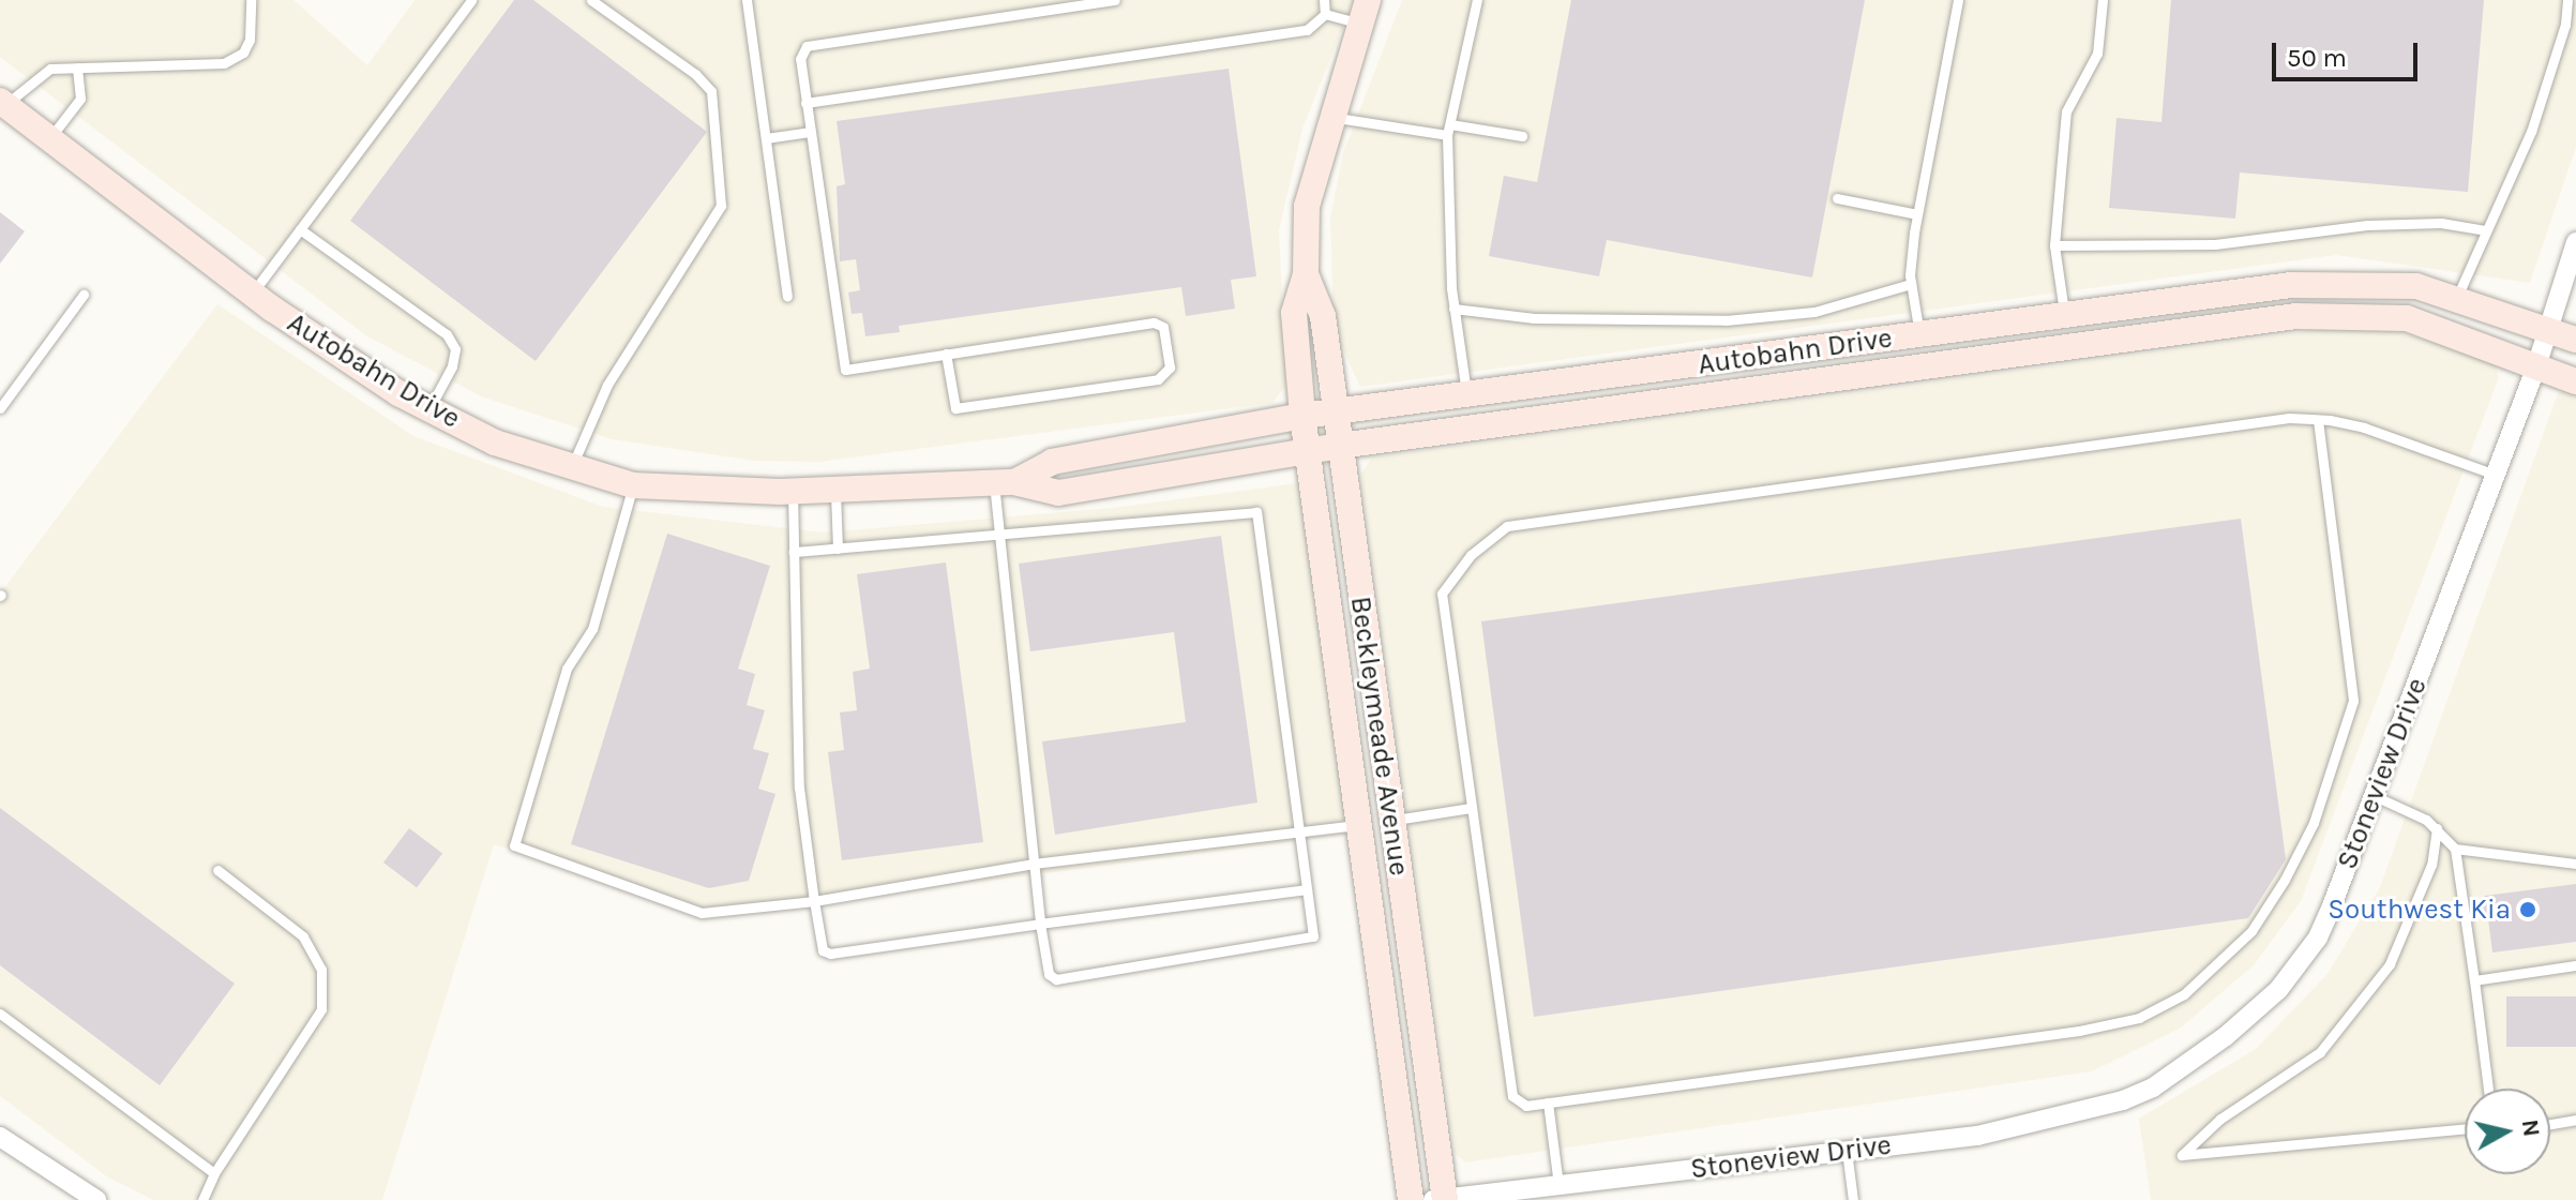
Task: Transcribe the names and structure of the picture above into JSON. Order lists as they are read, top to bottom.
{
  "streets": {
    "street": ["Autobahn Drive", "Beckleymeade Avenue", "Stoneview Drive"]
  },
  "crossings": [
    ["Autobahn Drive", "Beckleymeade Avenue"],
    ["Autobahn Drive", "Stoneview Drive"],
    ["Beckleymeade Avenue", "Stoneview Drive"]
  ],
  "places": ["Southwest Kia"],
  "scale_bar": "50 m",
  "north": "right"
}
